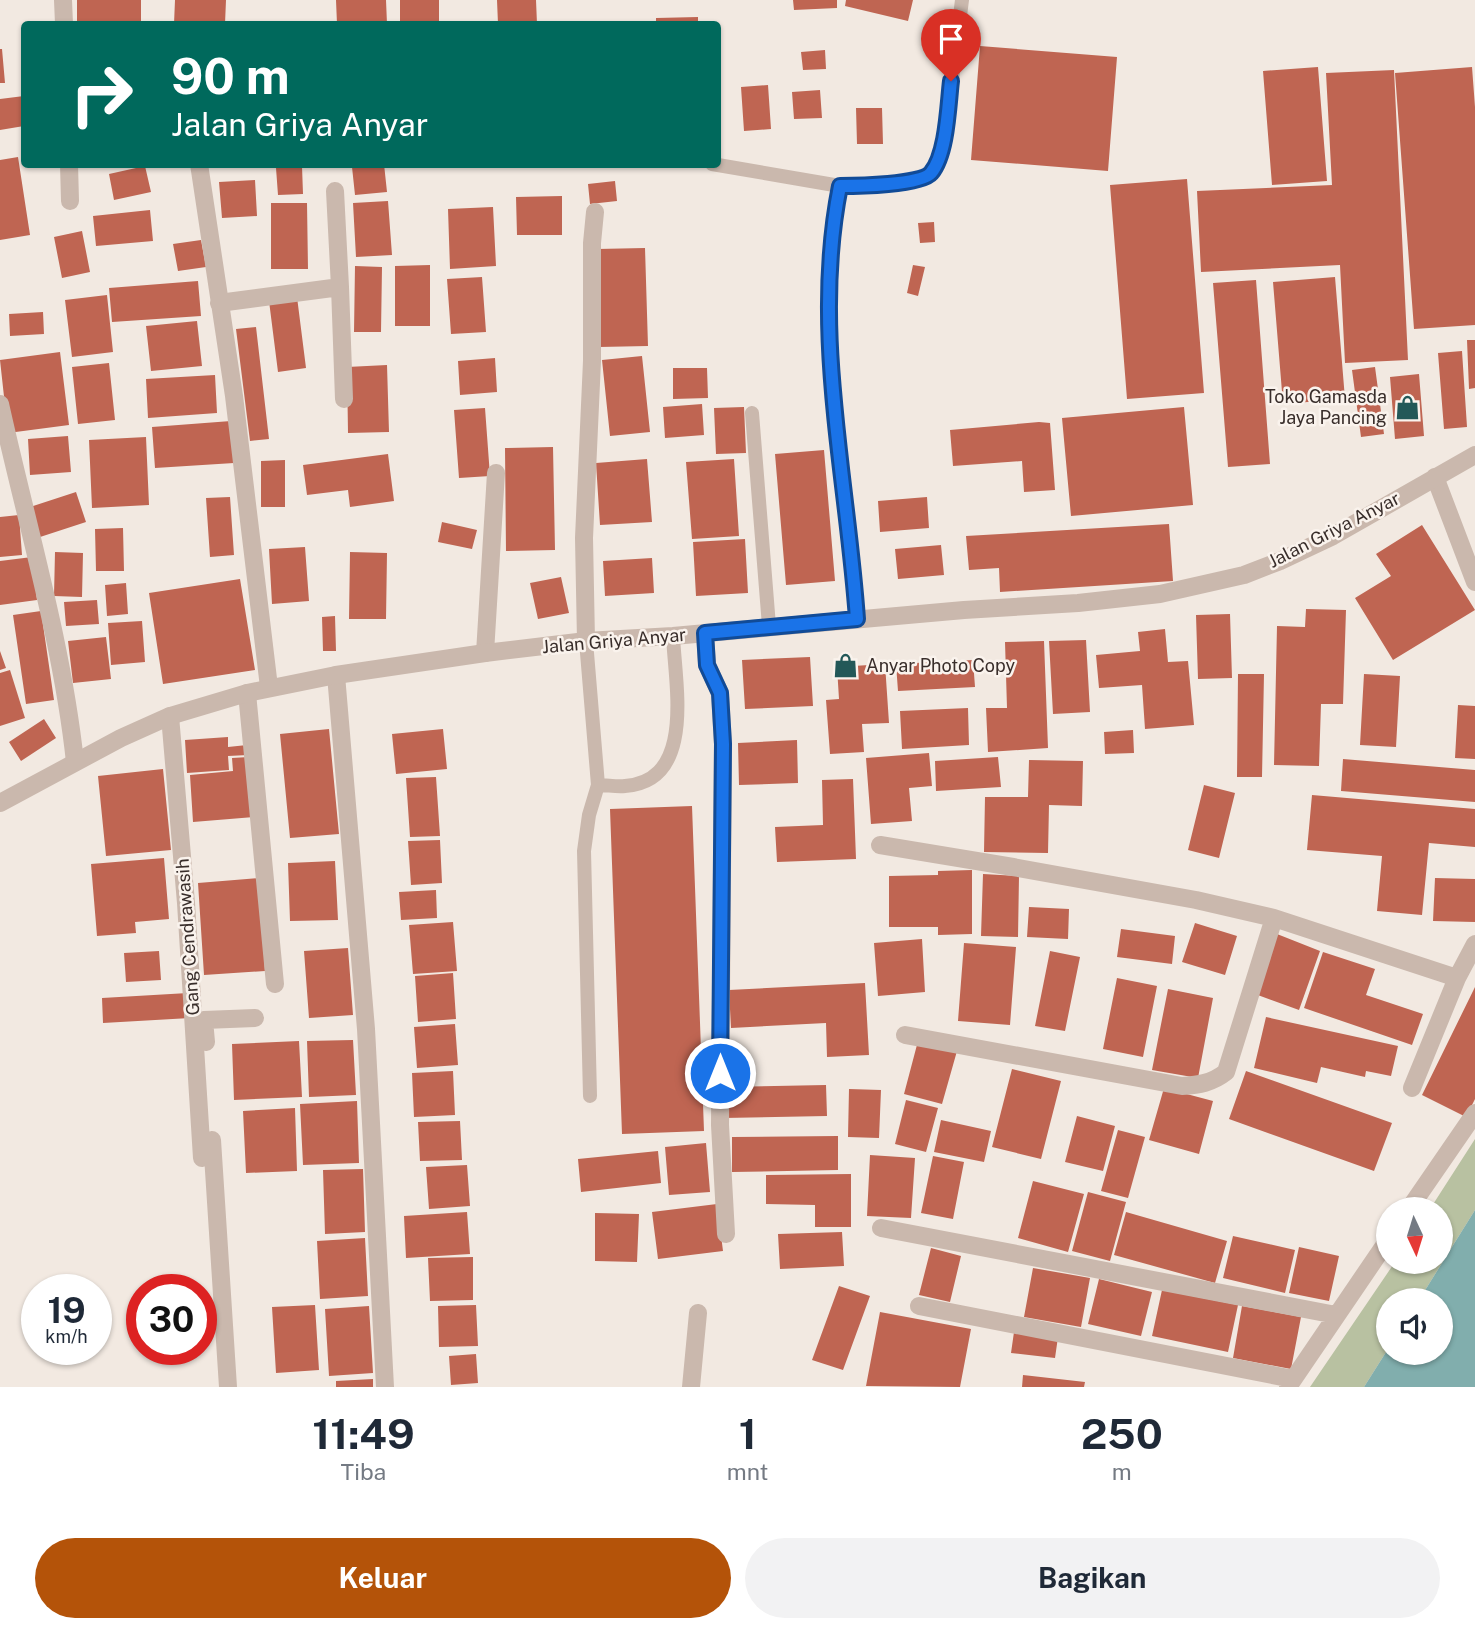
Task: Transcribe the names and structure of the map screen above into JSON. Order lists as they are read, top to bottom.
{
  "streets": {
    "street": ["Jalan Griya Anyar", "Gang Cendrawasih"]
  },
  "crossings": [
    ["Jalan Griya Anyar", "Gang Cendrawasih"]
  ],
  "places": {
    "shop": ["Toko Gamasda Jaya Pancing", "Anyar Photo Copy"]
  },
  "north": "bottom",
  "page": {
    "turn": ["90 m", "Jalan Griya Anyar"],
    "speed": "19 km/h",
    "limit": "30",
    "eta": [
      "11:49",
      "Tiba",
      "1",
      "mnt",
      "250",
      "m"
    ],
    "buttons": ["Keluar", "Bagikan"]
  }
}
